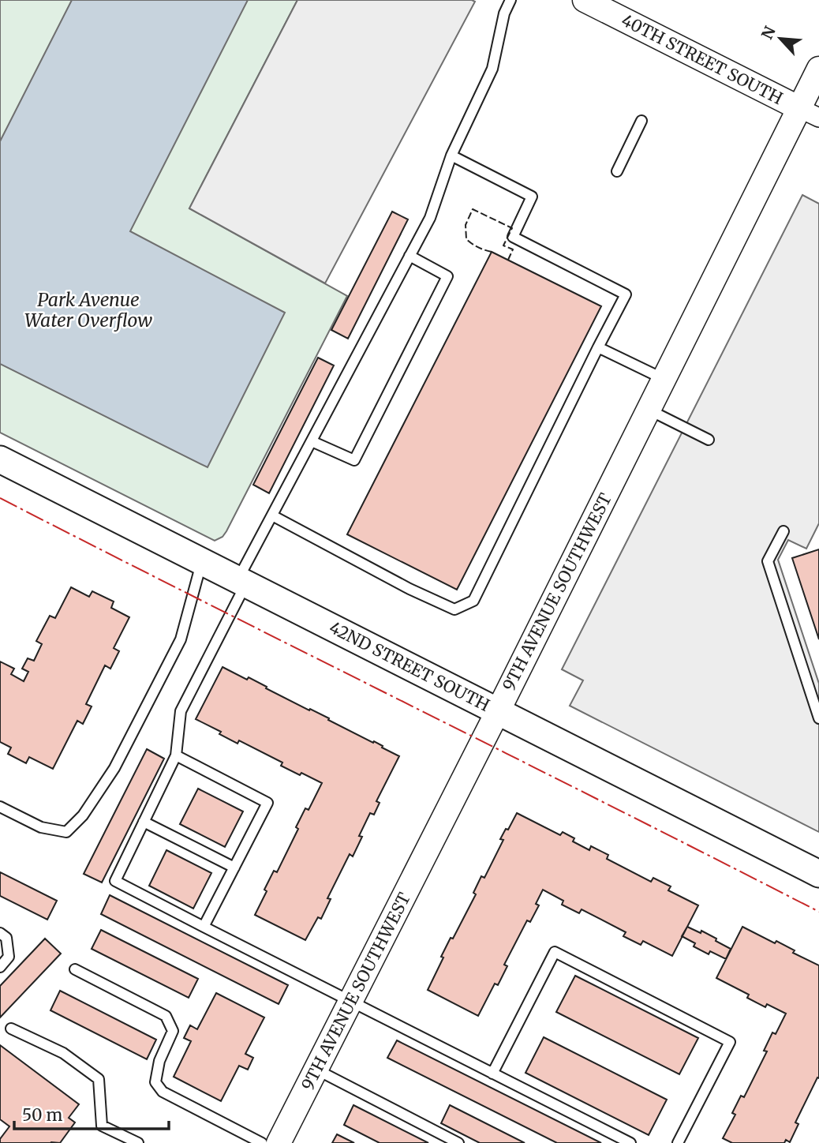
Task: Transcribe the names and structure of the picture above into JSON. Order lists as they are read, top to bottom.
{
  "streets": {
    "main road": ["42ND STREET SOUTH"],
    "street": ["40TH STREET SOUTH", "9TH AVENUE SOUTHWEST"]
  },
  "crossings": [
    ["40TH STREET SOUTH", "9TH AVENUE SOUTHWEST"],
    ["9TH AVENUE SOUTHWEST", "42ND STREET SOUTH"]
  ],
  "water": ["Park Avenue Water Overflow"],
  "scale_bar": "50 m",
  "north": "top left"
}
